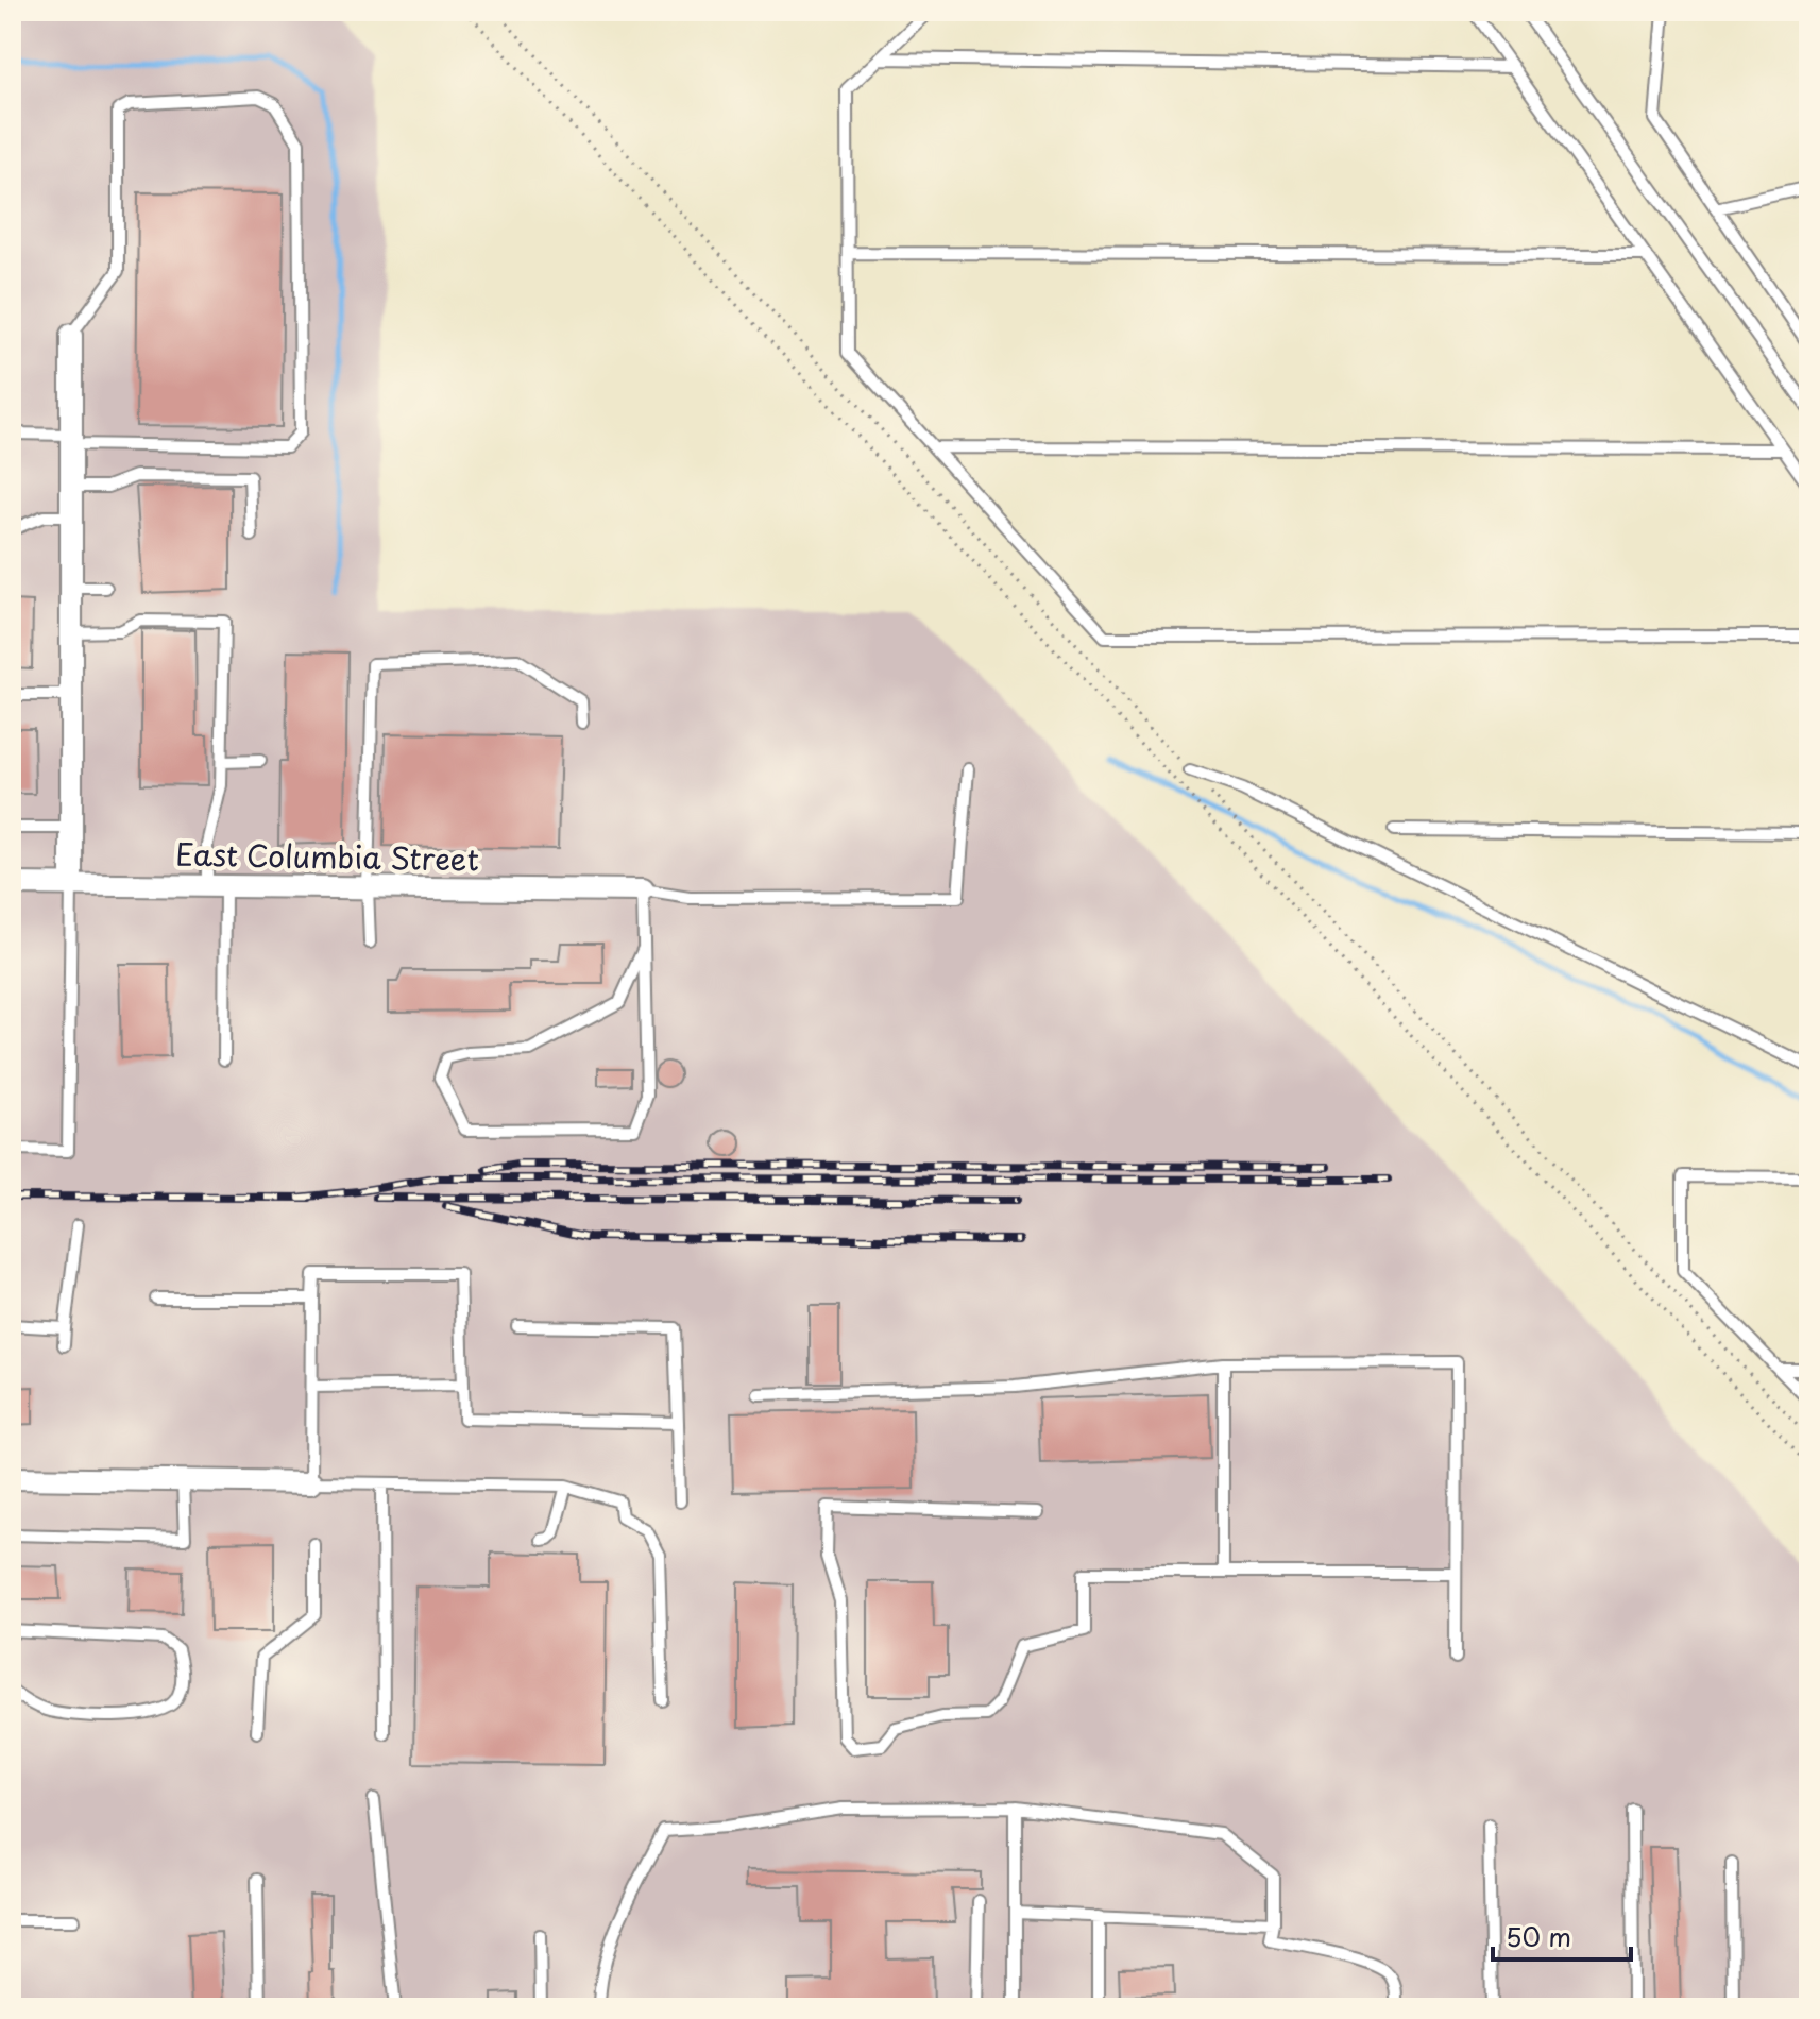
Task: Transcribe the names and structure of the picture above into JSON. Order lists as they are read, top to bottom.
{
  "streets": {
    "street": ["East Columbia Street"]
  },
  "scale_bar": "50 m"
}
